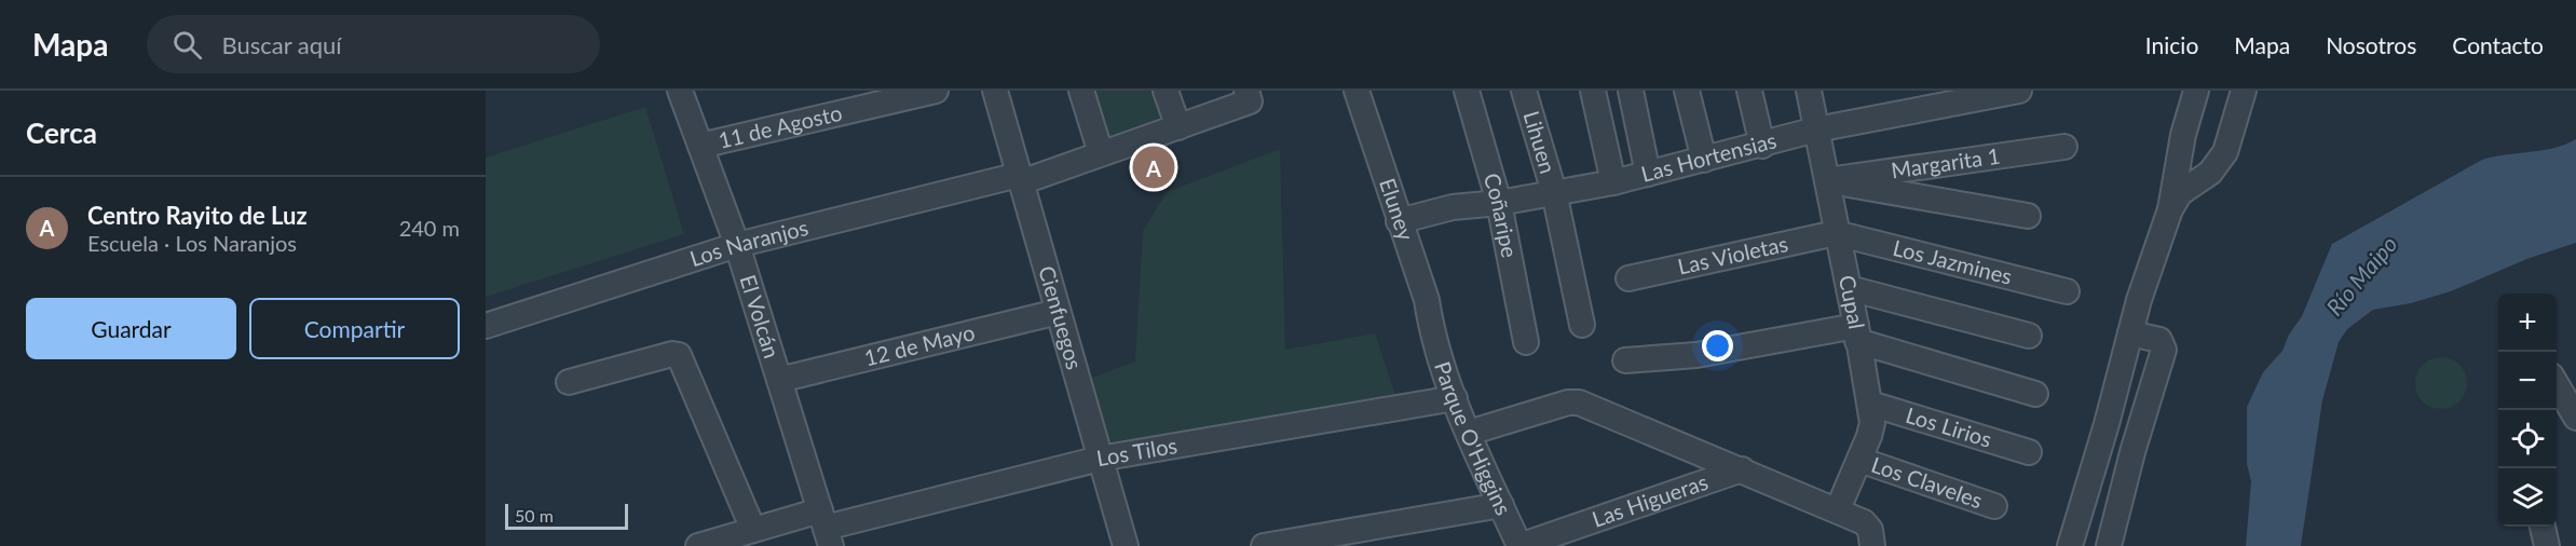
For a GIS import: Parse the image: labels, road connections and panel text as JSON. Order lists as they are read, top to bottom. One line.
{"streets":{"street":["11 de Agosto","Lihuen","Las Hortensias","Margarita 1","Eluney","Coñaripe","Los Naranjos","Las Violetas","Los Jazmines","Cupal","El Volcán","Cienfuegos","12 de Mayo","Los Lirios","Parque O'Higgins","Los Tilos","Los Claveles","Las Higueras"]},"crossings":[["11 de Agosto","El Volcán"],["Lihuen","Las Hortensias"],["Las Hortensias","Eluney"],["Las Hortensias","Coñaripe"],["Las Hortensias","Cupal"],["Margarita 1","Cupal"],["Eluney","Parque O'Higgins"],["Los Naranjos","El Volcán"],["Los Naranjos","Cienfuegos"],["Las Violetas","Los Jazmines"],["Las Violetas","Cupal"],["Los Jazmines","Cupal"],["Cupal","Los Lirios"],["Cupal","Los Claveles"],["El Volcán","12 de Mayo"],["El Volcán","Los Tilos"],["Cienfuegos","12 de Mayo"],["Cienfuegos","Los Tilos"],["Parque O'Higgins","Los Tilos"],["Parque O'Higgins","Las Higueras"]],"water":["Río Maipo"],"scale_bar":"50 m","page":{"header":"Mapa","search":"Buscar aquí","nav":["Inicio","Mapa","Nosotros","Contacto"],"heading":"Cerca","pins":"A","list":[{"mark":"A","name":"Centro Rayito de Luz","note":"Escuela · Los Naranjos","value":"240 m"}],"buttons":["Guardar","Compartir"],"map_buttons":["+","−"],"scale":"50 m"}}
